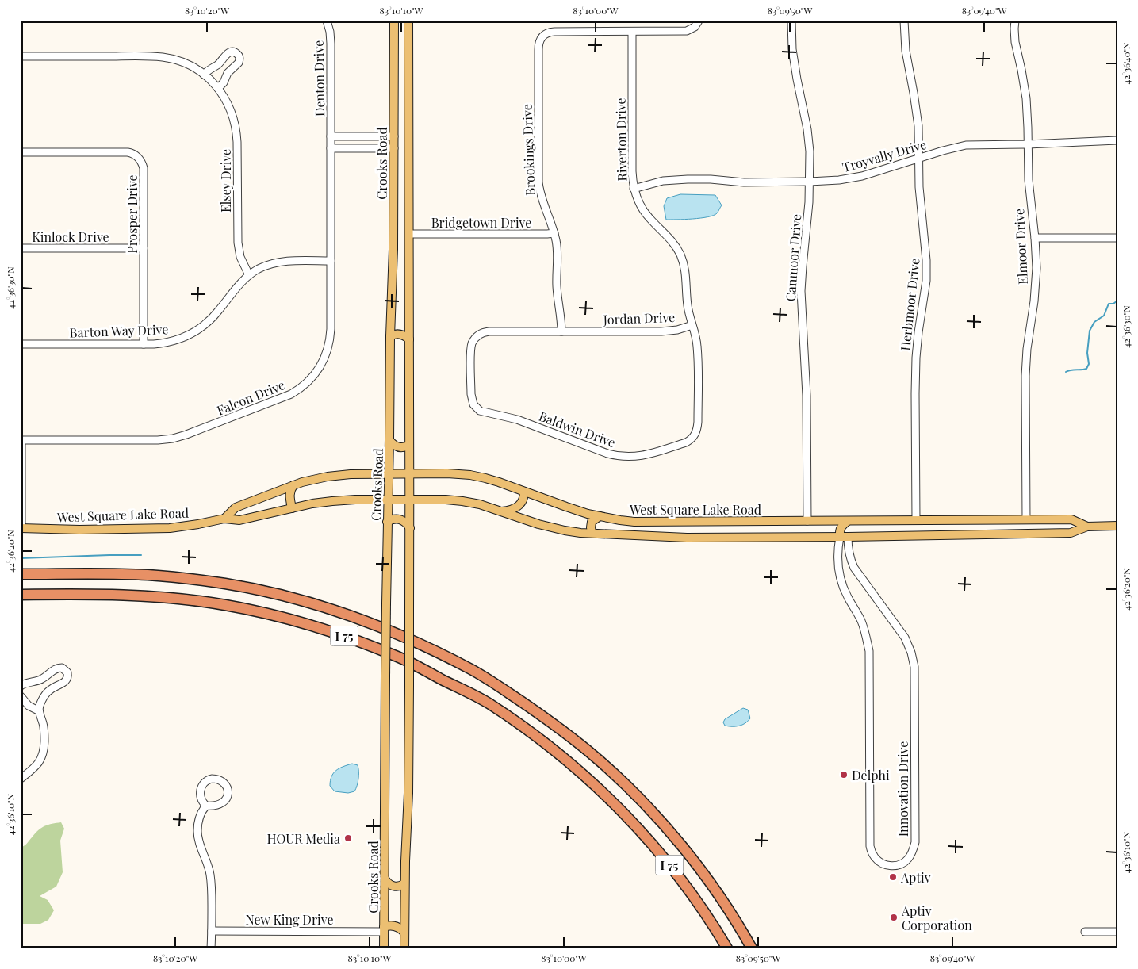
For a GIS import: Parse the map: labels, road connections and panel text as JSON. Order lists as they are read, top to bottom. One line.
{"streets":{"highway":["I 75"],"main road":["Crooks Road","West Square Lake Road"],"street":["Denton Drive","Riverton Drive","Brookings Drive","Troyvally Drive","Elsey Drive","Prosper Drive","Bridgetown Drive","Kinlock Drive","Elmoor Drive","Canmoor Drive","Herbmoor Drive","Jordan Drive","Barton Way Drive","Falcon Drive","Baldwin Drive","Innovation Drive","New King Drive"]},"crossings":[["Denton Drive","Falcon Drive"],["Riverton Drive","Brookings Drive"],["Riverton Drive","Troyvally Drive"],["Riverton Drive","Jordan Drive"],["Brookings Drive","Bridgetown Drive"],["Brookings Drive","Jordan Drive"],["Troyvally Drive","Elmoor Drive"],["Troyvally Drive","Canmoor Drive"],["Troyvally Drive","Herbmoor Drive"],["Crooks Road","Bridgetown Drive"],["Crooks Road","West Square Lake Road"],["Crooks Road","New King Drive"],["Elsey Drive","Barton Way Drive"],["Prosper Drive","Kinlock Drive"],["Prosper Drive","Barton Way Drive"],["Elmoor Drive","West Square Lake Road"],["Canmoor Drive","West Square Lake Road"],["Herbmoor Drive","West Square Lake Road"],["Jordan Drive","Baldwin Drive"],["Barton Way Drive","Falcon Drive"],["West Square Lake Road","Innovation Drive"]],"places":["Delphi","HOUR Media","Aptiv","Aptiv Corporation"],"coordinates":["83°10'20\"W","83°10'10\"W","83°10'00\"W","83°09'50\"W","83°09'40\"W","42°36'40\"N","42°36'30\"N","42°36'20\"N","42°36'10\"N"]}
